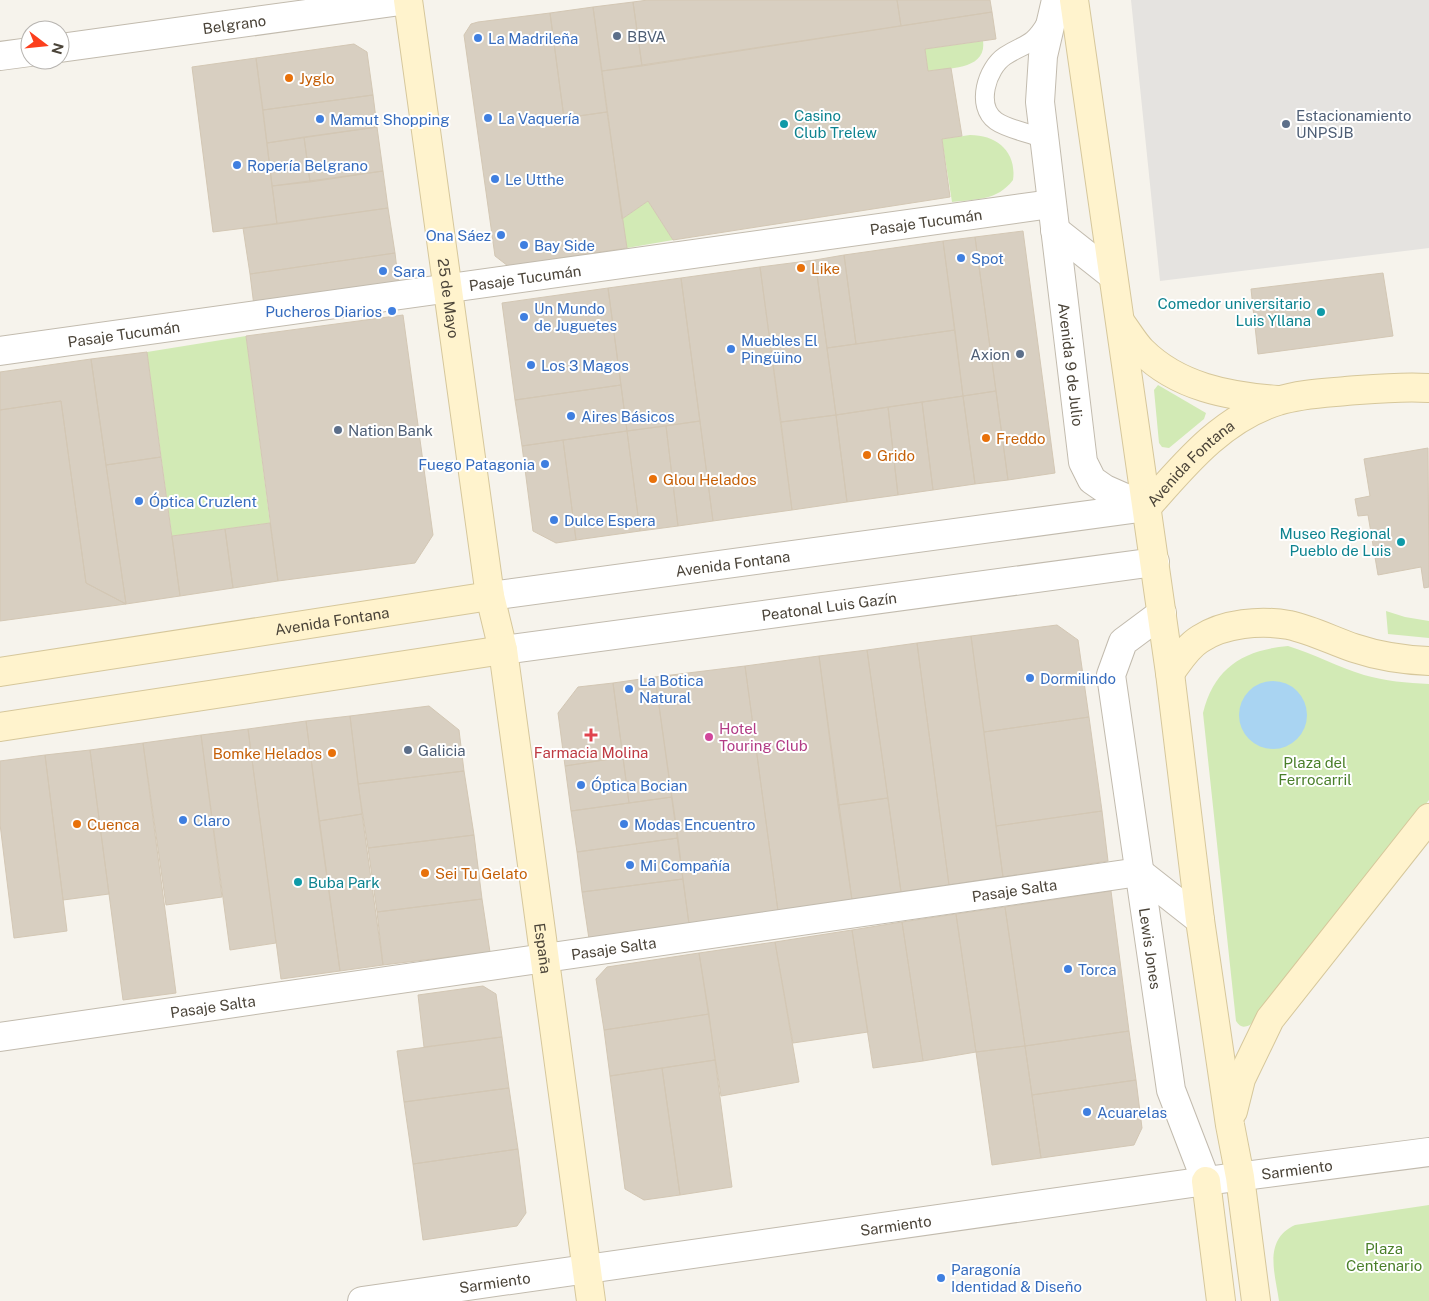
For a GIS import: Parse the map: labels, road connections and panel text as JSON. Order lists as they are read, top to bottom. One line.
{"streets":{"street":["Belgrano","Pasaje Tucumán","25 de Mayo","Avenida 9 de Julio","Avenida Fontana","Peatonal Luis Gazín","Pasaje Salta","España","Lewis Jones","Sarmiento"]},"crossings":[["Belgrano","25 de Mayo"],["Pasaje Tucumán","25 de Mayo"],["Pasaje Tucumán","Avenida 9 de Julio"],["25 de Mayo","Avenida Fontana"],["25 de Mayo","España"],["Avenida 9 de Julio","Avenida Fontana"],["Avenida Fontana","España"],["Peatonal Luis Gazín","España"],["Pasaje Salta","España"],["Pasaje Salta","Lewis Jones"],["España","Sarmiento"],["Lewis Jones","Sarmiento"]],"parks":["Plaza del Ferrocarril","Plaza Centenario"],"places":{"other":["BBVA","La Madrileña","Jyglo","La Vaquería","Mamut Shopping","Casino Club Trelew","Estacionamiento UNPSJB","Ropería Belgrano","Le Utthe","Ona Sáez","Bay Side","Spot","Like","Sara","Pucheros Diarios","Comedor universitario Luis Yllana","Un Mundo de Juguetes","Muebles El Pingüino","Axion","Los 3 Magos","Aires Básicos","Nation Bank","Freddo","Grido","Fuego Patagonia","Glou Helados","Óptica Cruzlent","Dulce Espera","Museo Regional Pueblo de Luis","Dormilindo","La Botica Natural","Hotel Touring Club","Galicia","Bomke Helados","Óptica Bocian","Claro","Cuenca","Modas Encuentro","Mi Compañía","Sei Tu Gelato","Buba Park","Torca","Acuarelas","Paragonía Identidad & Diseño"],"health":["Farmacia Molina"]},"north":"right"}
